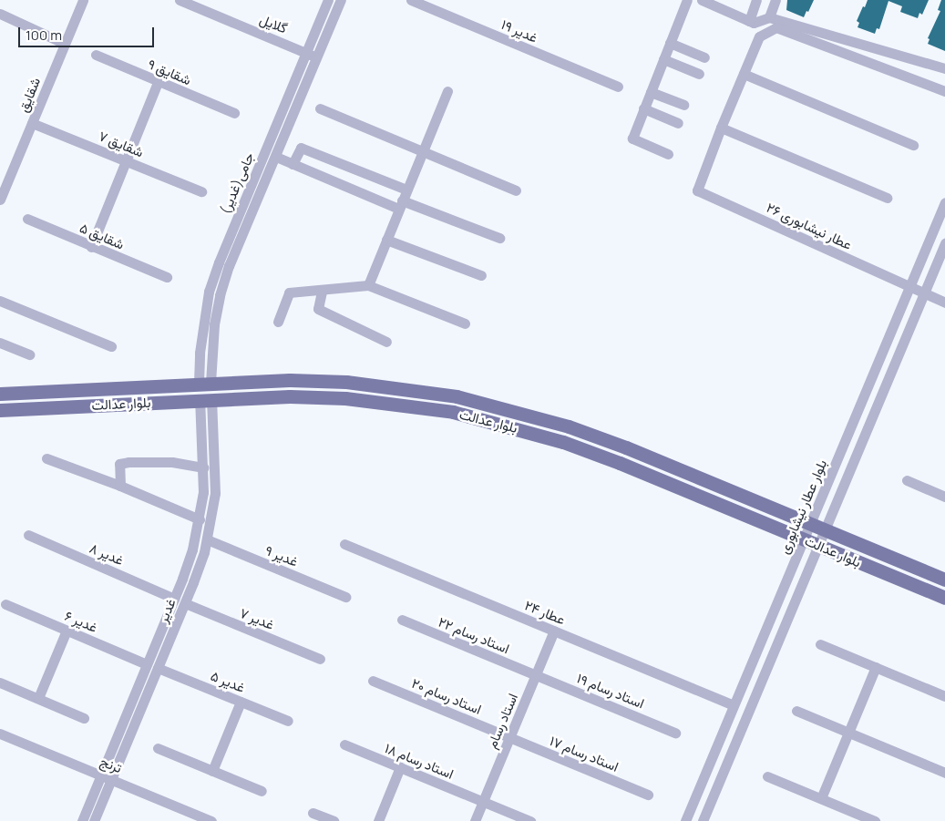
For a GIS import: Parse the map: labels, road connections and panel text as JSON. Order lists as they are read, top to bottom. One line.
{"streets":{"main road":["بلوار عدالت"],"street":["گلایل","غدیر ۱۹","شقایق ۹","شقایق","شقایق ۷","جامی(غدیر)","عطار نیشابوری ۲۶","شقایق ۵","بلوار عطار نیشابوری","غدیر ۸","غدیر ۹","غدیر","عطار ۲۴","غدیر ۷","غدیر ۶","استاد رسام ۲۲","غدیر ۵","استاد رسام ۱۹","استاد رسام ۲۰","استاد رسام","استاد رسام ۱۷","استاد رسام ۱۸","ترنج"]},"crossings":[["گلایل","جامی(غدیر)"],["شقایق","شقایق ۷"],["جامی(غدیر)","بلوار عدالت"],["عطار نیشابوری ۲۶","بلوار عطار نیشابوری"],["بلوار عدالت","بلوار عطار نیشابوری"],["بلوار عدالت","غدیر"],["بلوار عطار نیشابوری","عطار ۲۴"],["غدیر ۸","غدیر"],["غدیر ۹","غدیر"],["غدیر","غدیر ۷"],["غدیر","غدیر ۶"],["غدیر","غدیر ۵"],["غدیر","ترنج"],["عطار ۲۴","استاد رسام"],["استاد رسام ۲۲","استاد رسام ۱۹"],["استاد رسام ۲۲","استاد رسام"],["استاد رسام ۱۹","استاد رسام"],["استاد رسام ۲۰","استاد رسام"],["استاد رسام ۲۰","استاد رسام ۱۷"],["استاد رسام","استاد رسام ۱۷"],["استاد رسام","استاد رسام ۱۸"]],"scale_bar":"100 m"}
